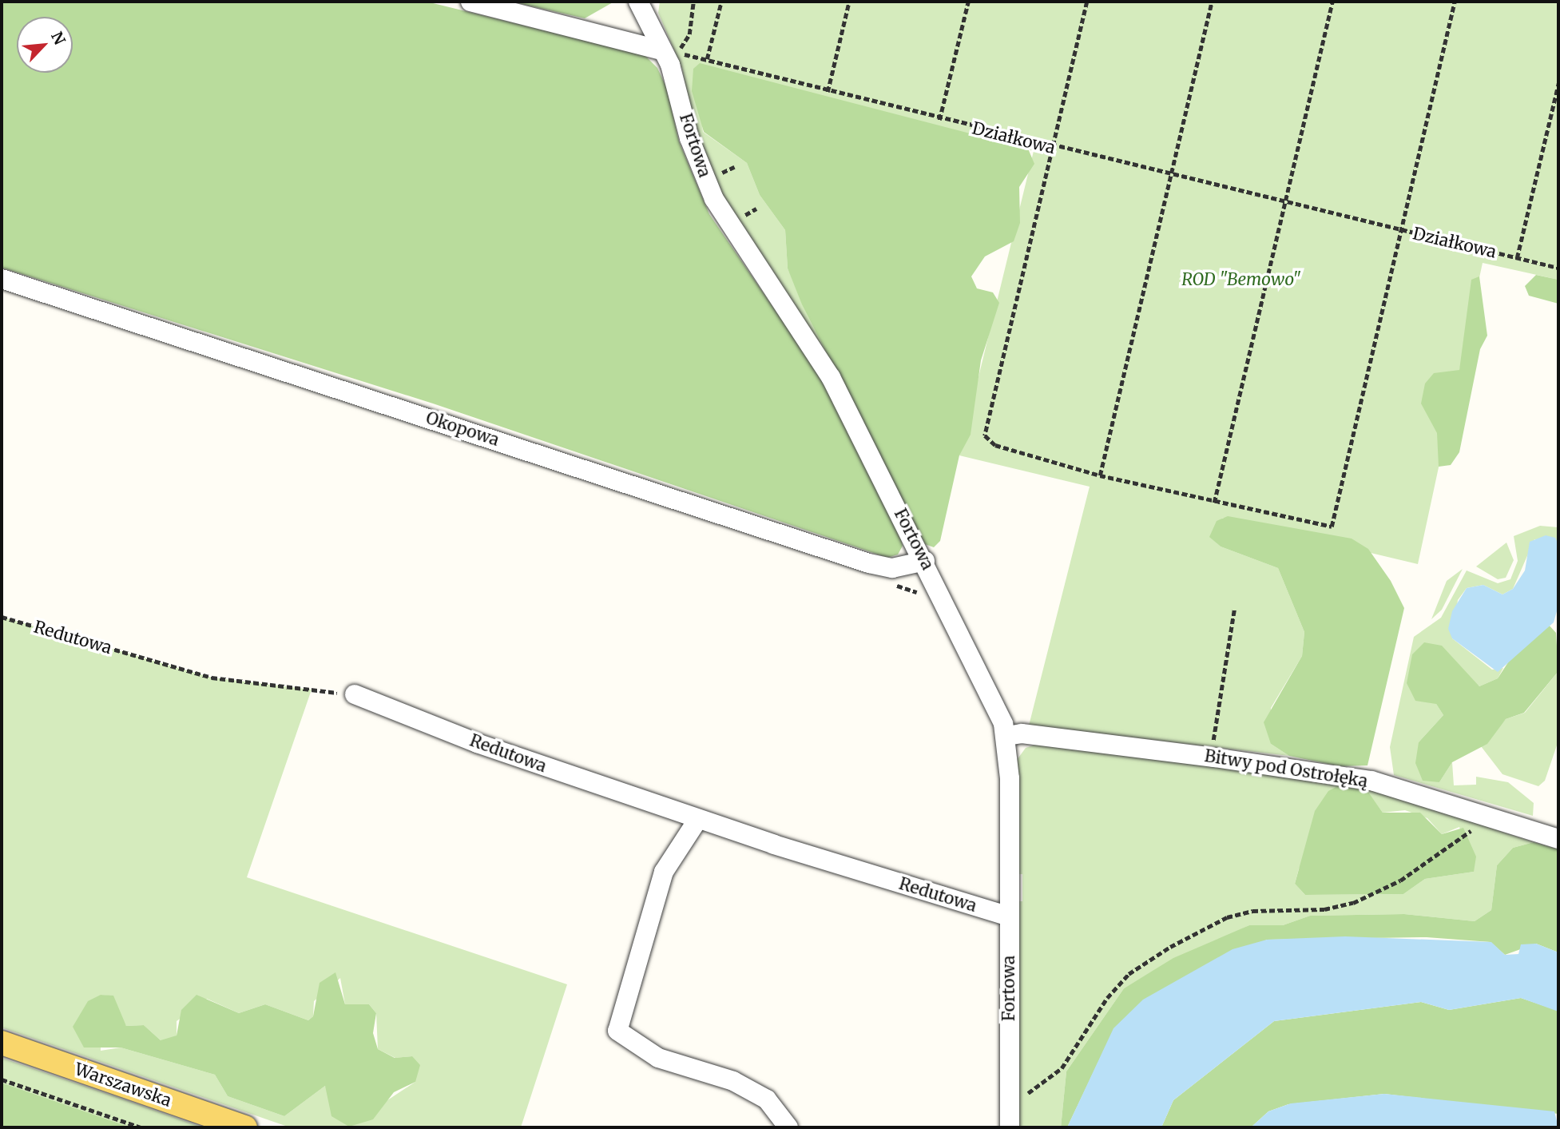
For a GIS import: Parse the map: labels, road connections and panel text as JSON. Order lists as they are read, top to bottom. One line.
{"streets":{"main road":["Warszawska"],"street":["Fortowa","Okopowa","Redutowa","Bitwy pod Ostrołęką"],"path":["Działkowa"]},"crossings":[["Działkowa","Fortowa"],["Fortowa","Okopowa"],["Fortowa","Redutowa"],["Fortowa","Bitwy pod Ostrołęką"]],"parks":["ROD \"Bemowo\""],"north":"top right"}
